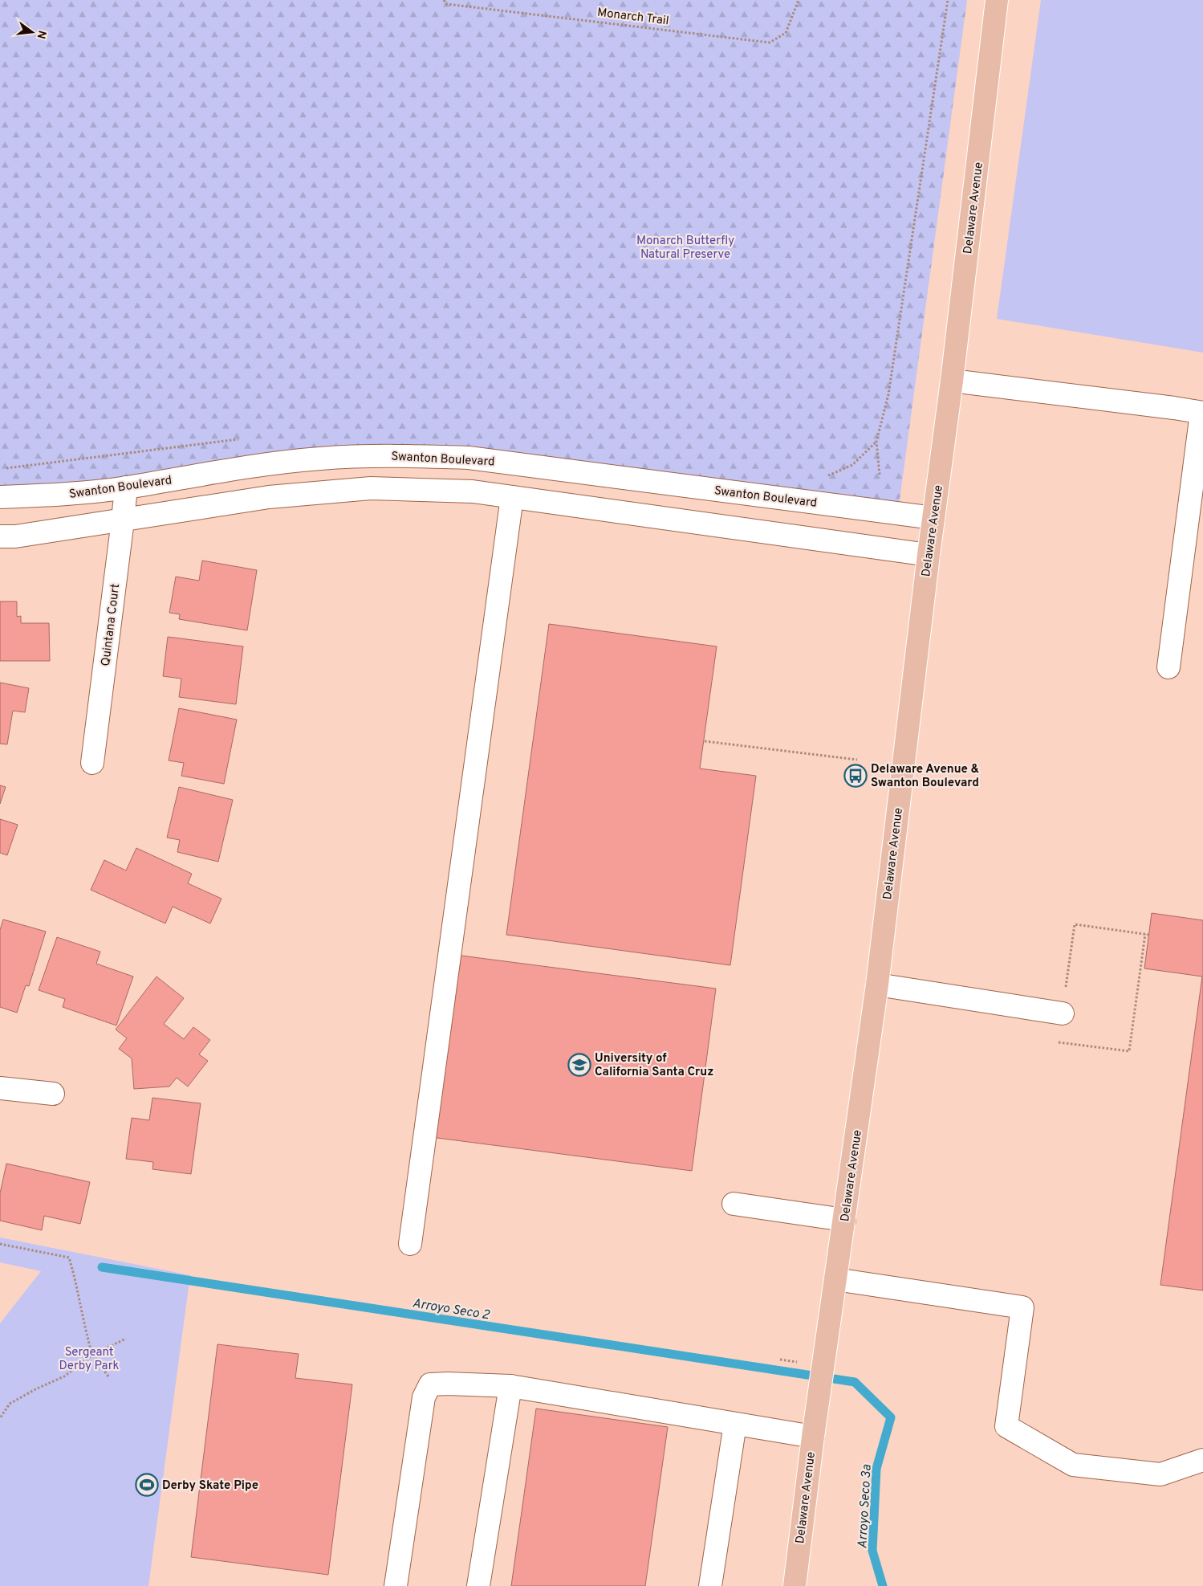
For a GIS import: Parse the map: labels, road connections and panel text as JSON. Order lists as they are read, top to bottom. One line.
{"streets":{"main road":["Delaware Avenue"],"street":["Swanton Boulevard","Quintana Court"],"path":["Monarch Trail"]},"crossings":[["Delaware Avenue","Swanton Boulevard"],["Swanton Boulevard","Quintana Court"]],"water":["Arroyo Seco 2","Arroyo Seco 3a"],"parks":["Monarch Butterfly Natural Preserve","Sergeant Derby Park"],"places":{"bus stop":["Delaware Avenue & Swanton Boulevard"],"school or university":["University of California Santa Cruz"],"sports":["Derby Skate Pipe"]},"north":"right"}
